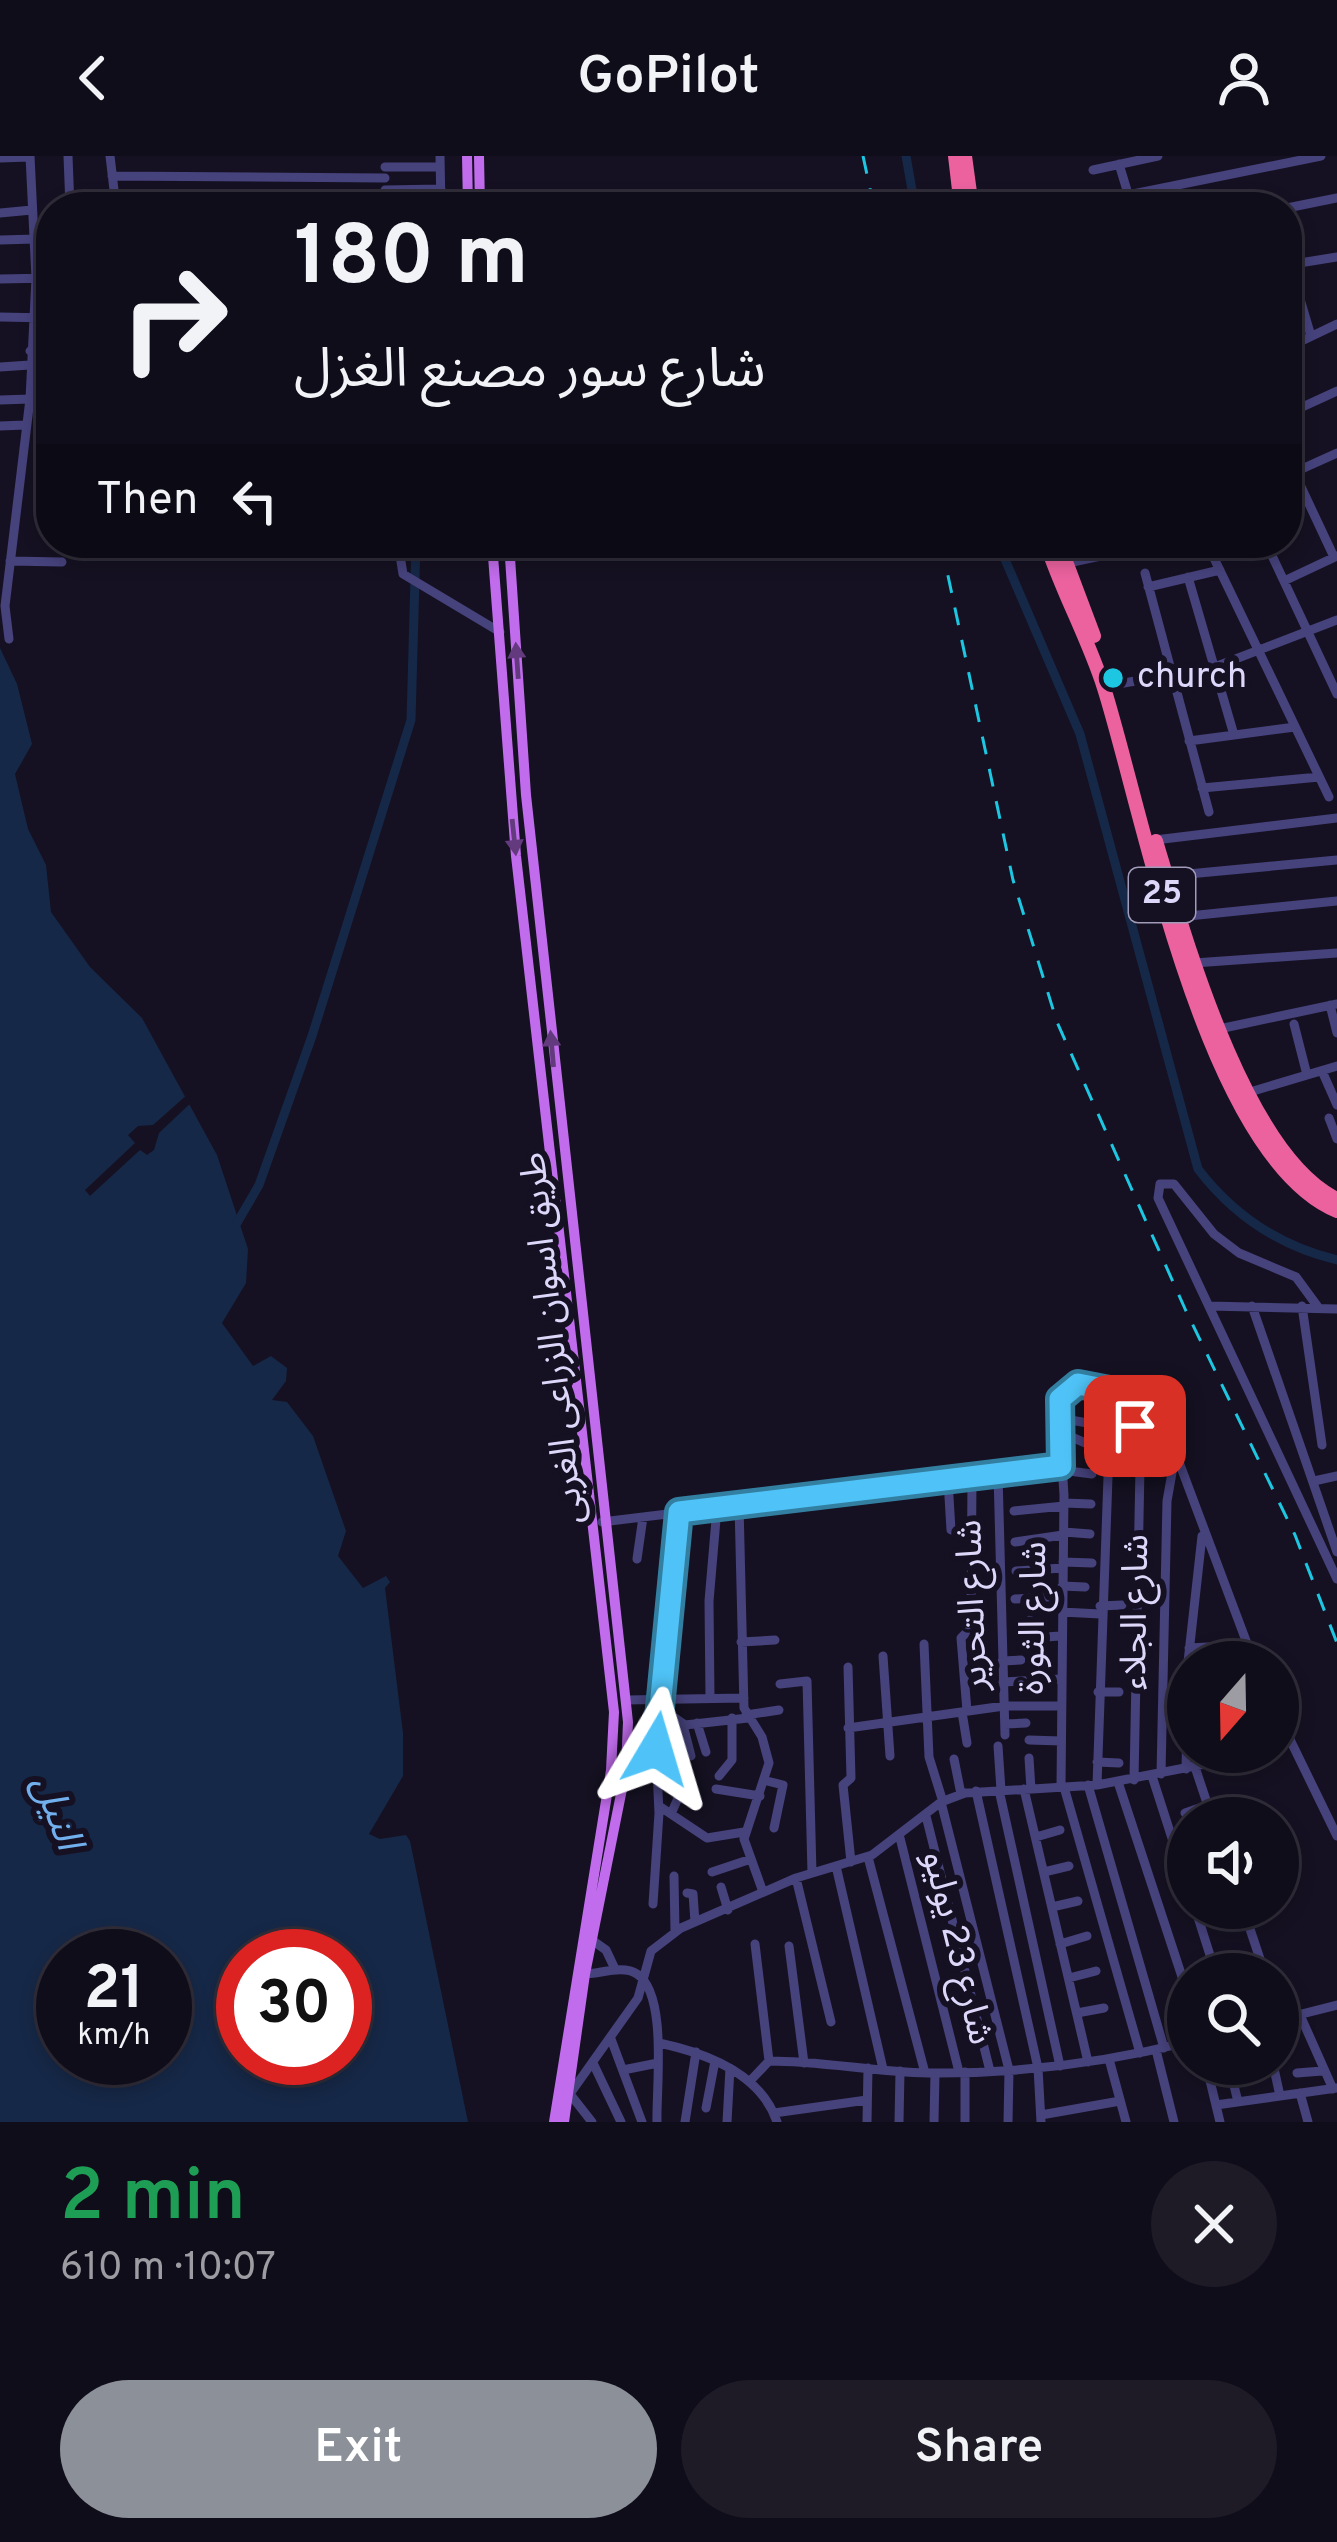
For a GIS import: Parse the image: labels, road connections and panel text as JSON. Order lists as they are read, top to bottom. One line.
{"streets":{"highway":["25"],"main road":["طريق اسوان الزراعى الغربى"],"street":["شارع التحرير","شارع الجلاء","شارع الثورة","شارع 23 يوليو"]},"water":["النيل"],"places":["church"],"north":"bottom","page":{"header":"GoPilot","turn":["180 m","شارع سور مصنع الغزل"],"then":"Then","speed":"21 km/h","limit":"30","heading":["2 min","610 m · 10:07"],"buttons":["Exit","Share"]}}
